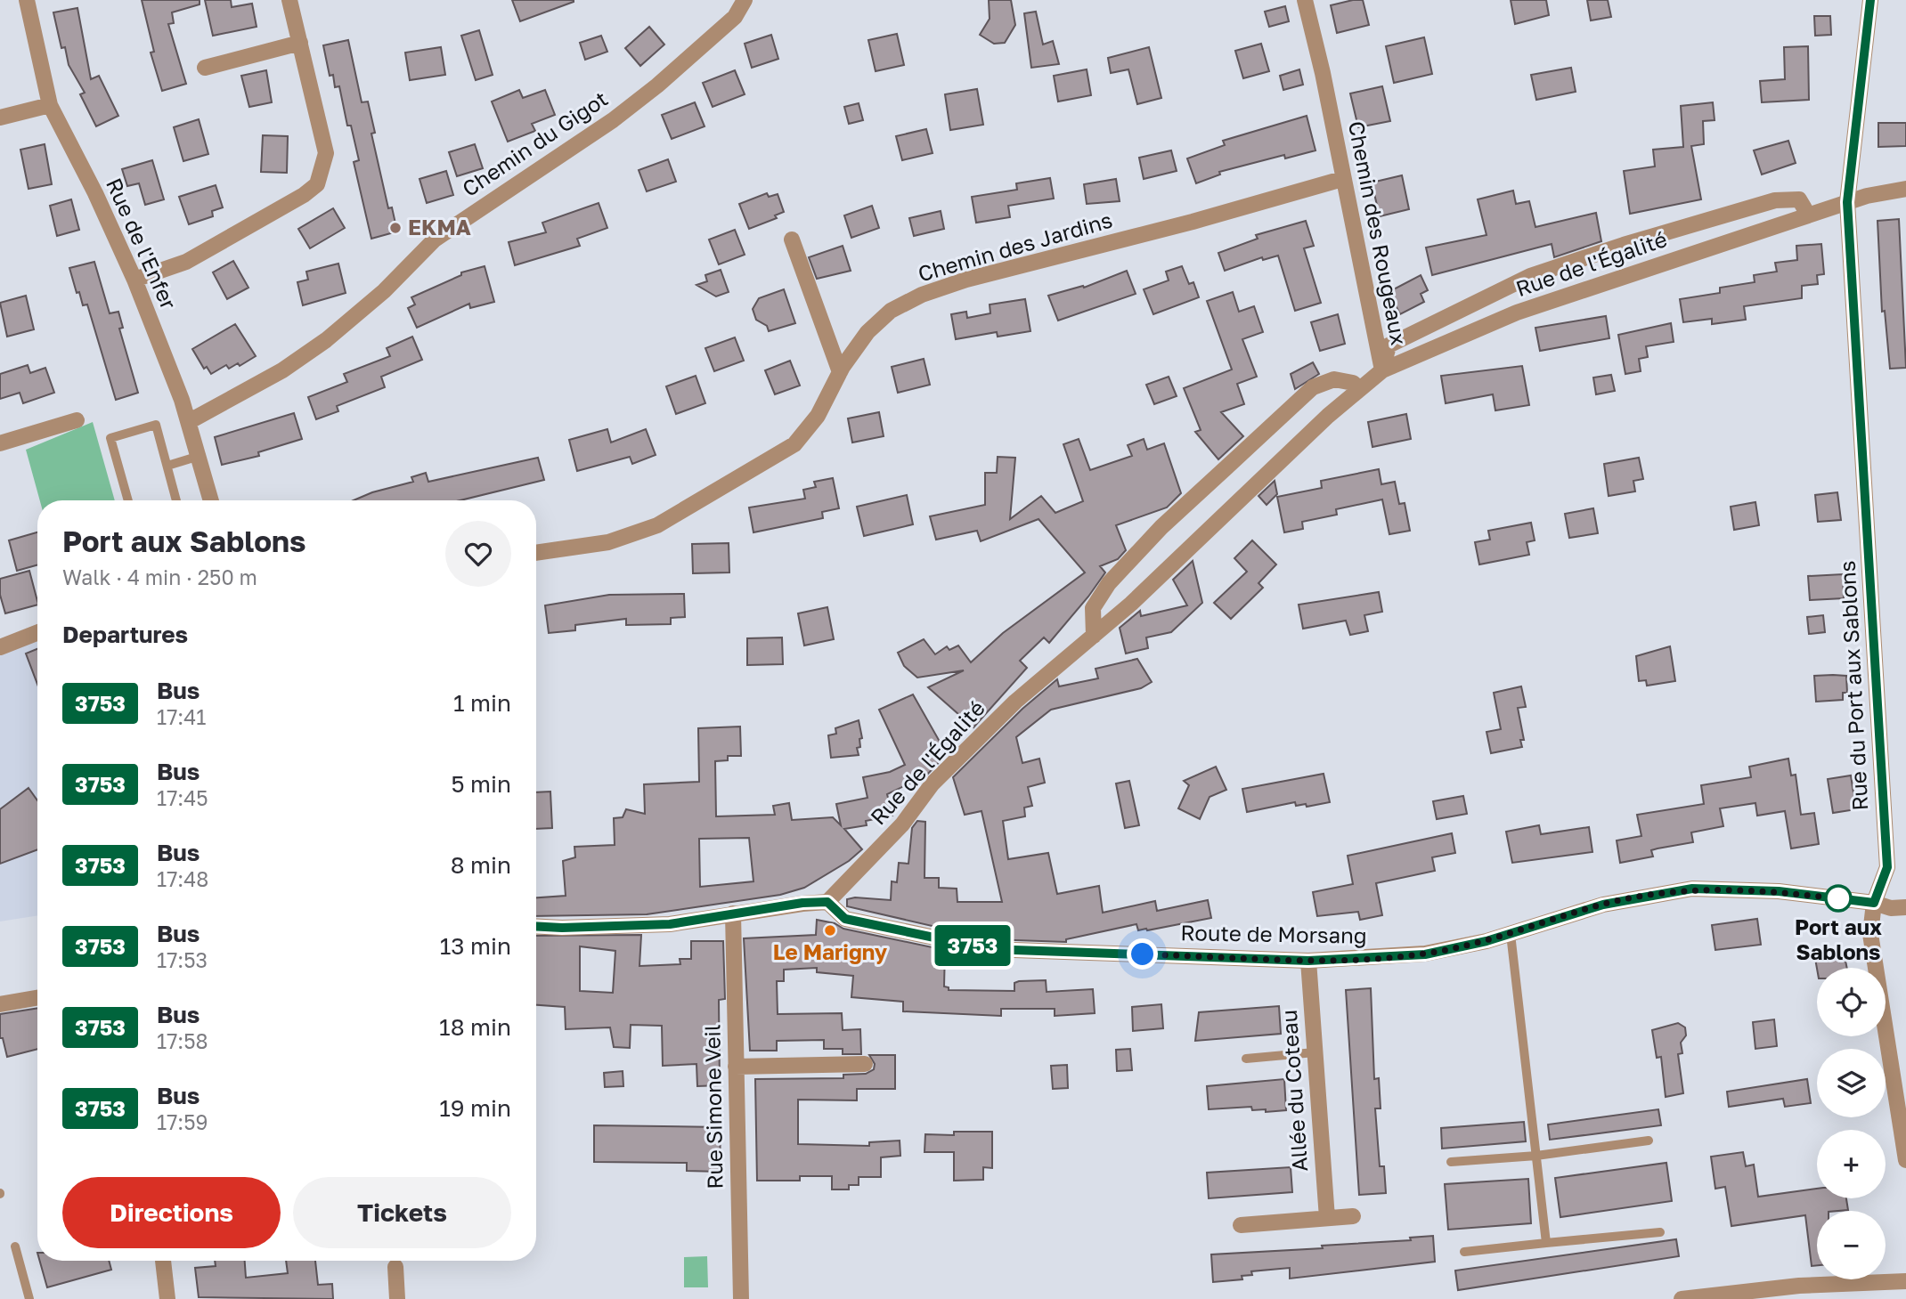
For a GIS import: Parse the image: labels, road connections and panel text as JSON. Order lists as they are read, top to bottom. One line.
{"streets":{"street":["Chemin du Gigot","Chemin des Rougeaux","Rue de l'Enfer","Chemin des Jardins","Rue de l'Égalité","Rue du Port aux Sablons","Route de Morsang","Allée du Coteau","Rue Simone Veil"]},"crossings":[["Chemin du Gigot","Rue de l'Enfer"],["Chemin des Rougeaux","Chemin des Jardins"],["Chemin des Rougeaux","Rue de l'Égalité"],["Rue de l'Égalité","Rue du Port aux Sablons"],["Rue de l'Égalité","Route de Morsang"],["Rue du Port aux Sablons","Route de Morsang"],["Route de Morsang","Allée du Coteau"]],"places":["EKMA","Port aux Sablons","Le Marigny"],"lines":["bus line 3753"],"page":{"on_map":"3753","heading":[["Port aux Sablons","Walk · 4 min · 250 m"],"Departures"],"list":[{"mark":"3753","name":"Bus","note":"17:41","value":"1 min"},{"mark":"3753","name":"Bus","note":"17:45","value":"5 min"},{"mark":"3753","name":"Bus","note":"17:48","value":"8 min"},{"mark":"3753","name":"Bus","note":"17:53","value":"13 min"},{"mark":"3753","name":"Bus","note":"17:58","value":"18 min"},{"mark":"3753","name":"Bus","note":"17:59","value":"19 min"}],"map_buttons":["+","−"],"buttons":["Directions","Tickets"]}}
